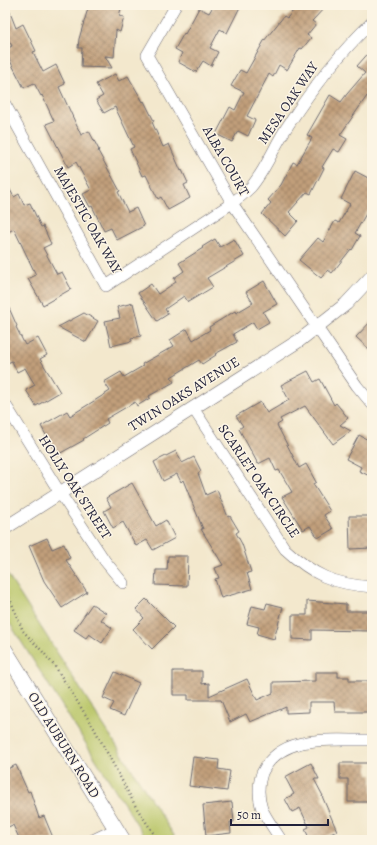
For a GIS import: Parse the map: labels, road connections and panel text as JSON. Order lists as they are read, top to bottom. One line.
{"streets":{"main road":["OLD AUBURN ROAD"],"street":["MESA OAK WAY","ALBA COURT","MAJESTIC OAK WAY","TWIN OAKS AVENUE","SCARLET OAK CIRCLE","HOLLY OAK STREET"]},"crossings":[["MESA OAK WAY","ALBA COURT"],["MESA OAK WAY","MAJESTIC OAK WAY"],["ALBA COURT","MAJESTIC OAK WAY"],["ALBA COURT","TWIN OAKS AVENUE"],["TWIN OAKS AVENUE","SCARLET OAK CIRCLE"],["TWIN OAKS AVENUE","HOLLY OAK STREET"]],"scale_bar":"50 m"}
